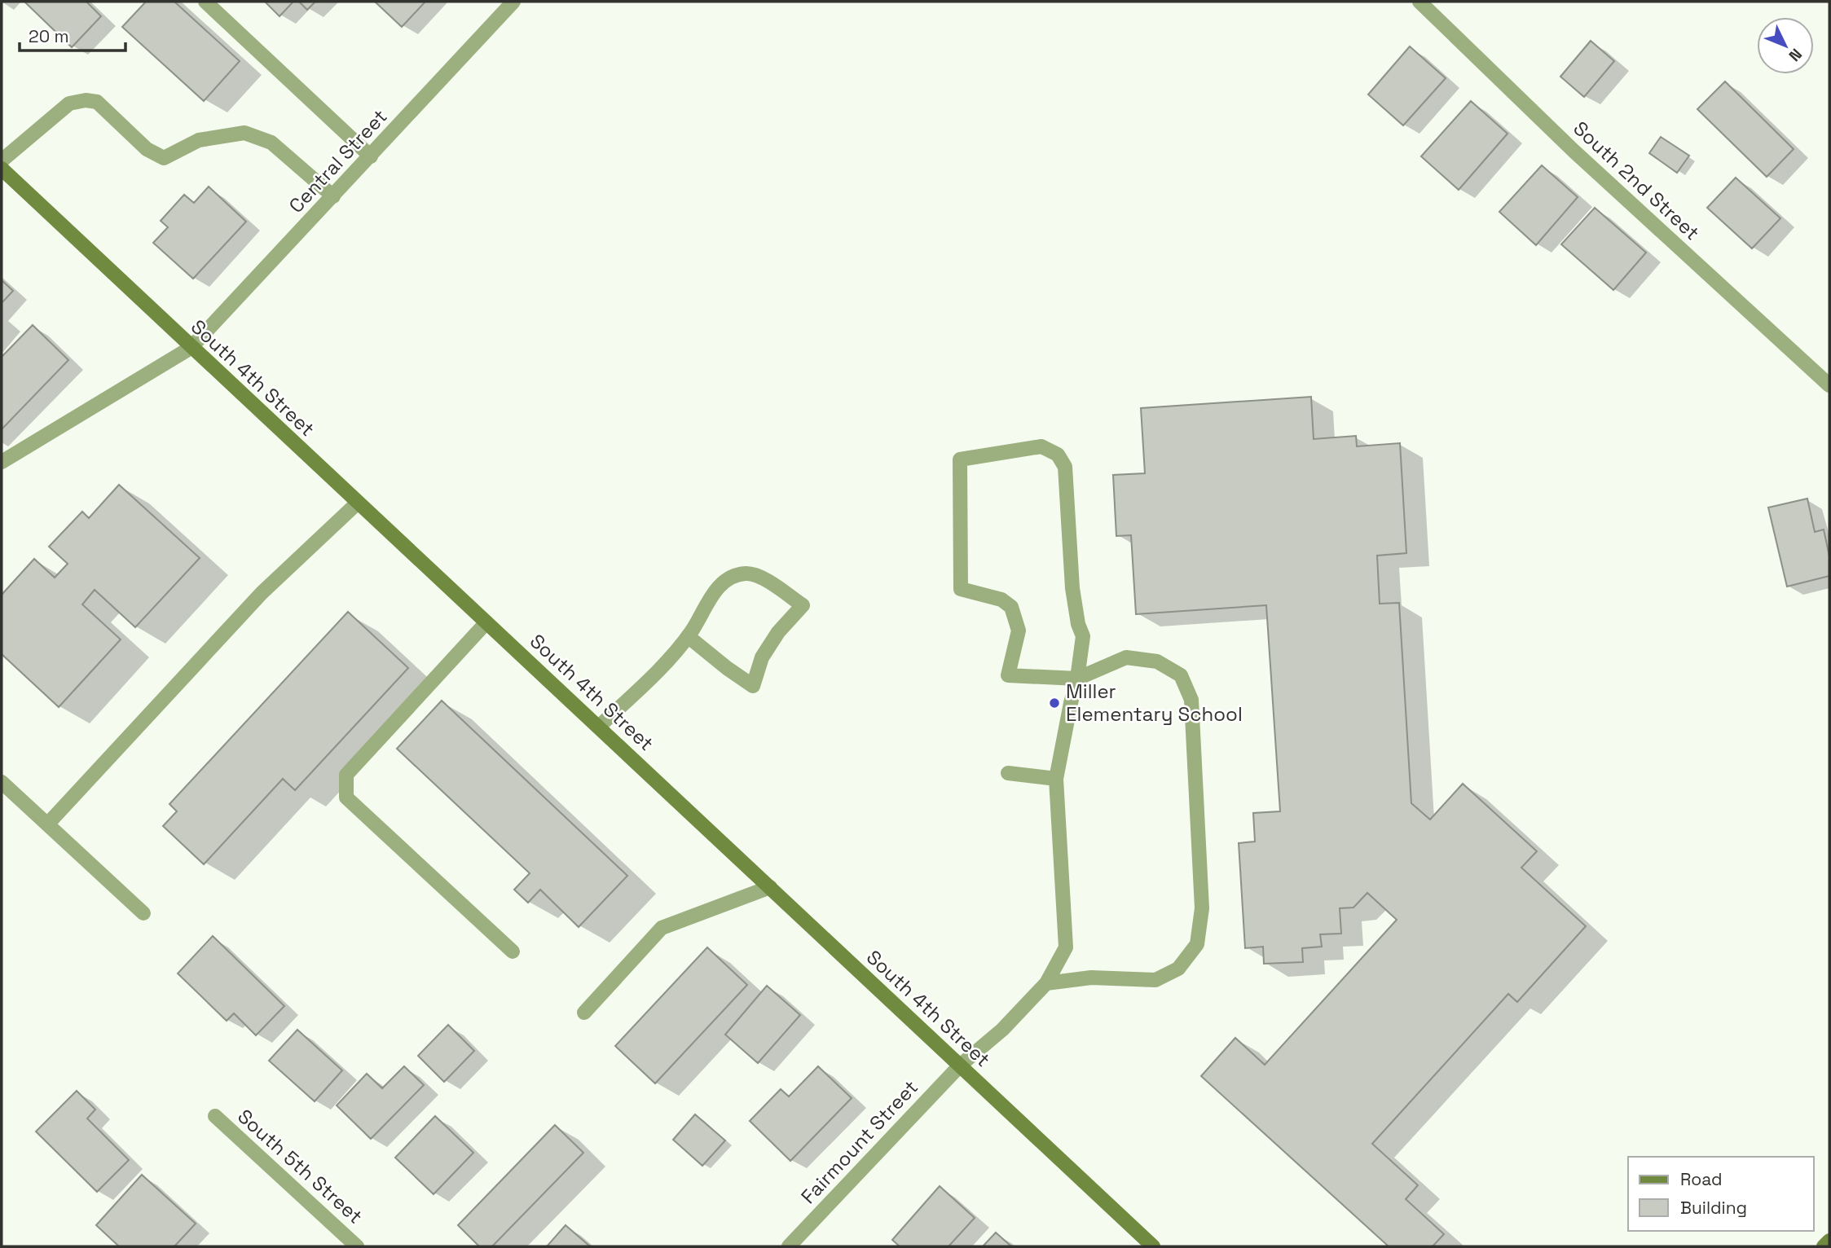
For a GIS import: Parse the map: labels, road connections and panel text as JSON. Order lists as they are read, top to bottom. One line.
{"streets":{"main road":["South 4th Street"],"street":["Central Street","South 2nd Street","Fairmount Street","South 5th Street"]},"crossings":[["Central Street","South 4th Street"],["South 4th Street","Fairmount Street"]],"places":["Miller Elementary School"],"legend":["Road","Building"],"scale_bar":"20 m","north":"bottom right"}
